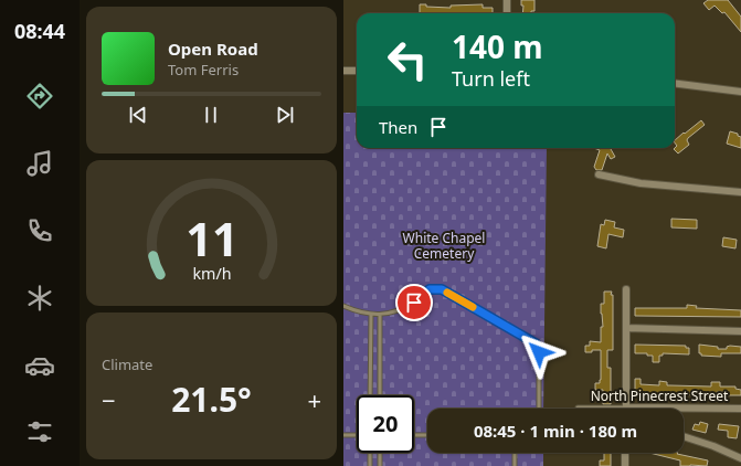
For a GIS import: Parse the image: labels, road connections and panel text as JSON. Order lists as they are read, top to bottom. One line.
{"streets":{"street":["North Pinecrest Street"]},"parks":["White Chapel Cemetery"],"page":{"tabs":"08:44","turn":["140 m","Turn left"],"song":["Open Road","Tom Ferris"],"then":"Then","tile":"Climate","heat":["−","21.5°","+"],"limit":"20","trip":"08:45 · 1 min · 180 m","gauge":["11","km/h"]}}
